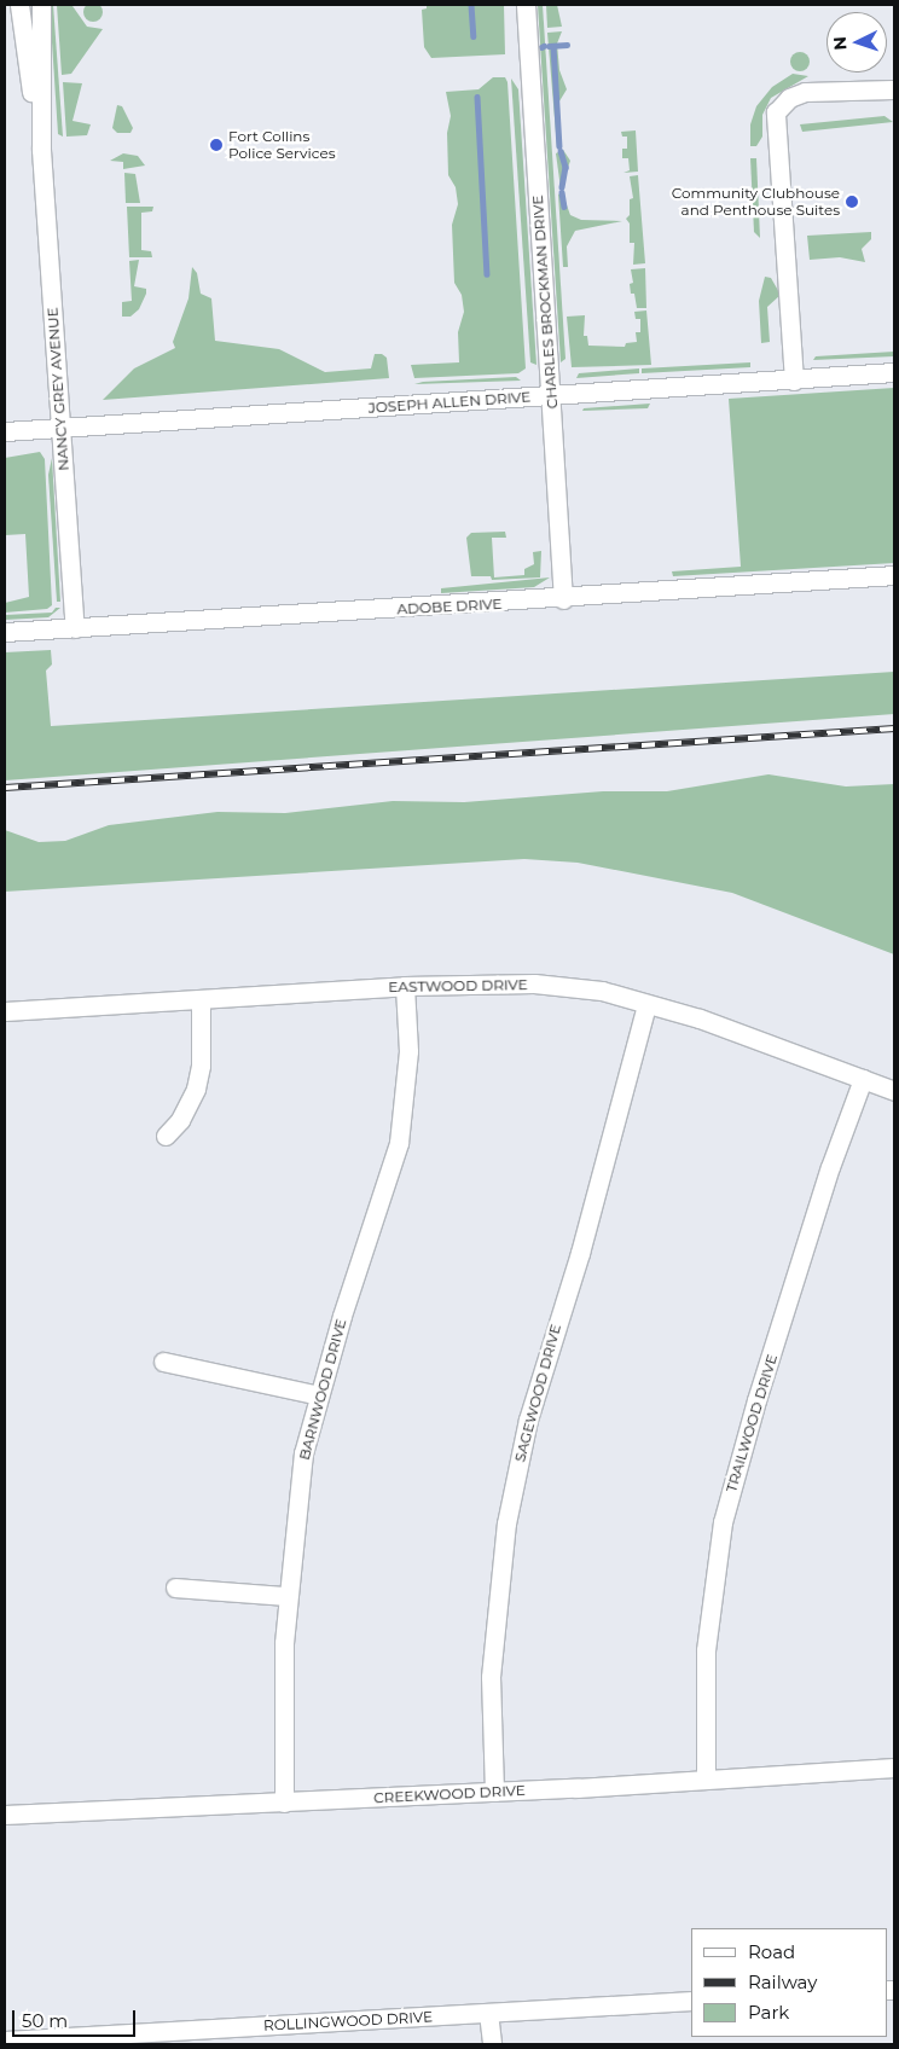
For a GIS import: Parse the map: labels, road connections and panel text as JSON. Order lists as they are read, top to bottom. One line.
{"streets":{"street":["CHARLES BROCKMAN DRIVE","NANCY GREY AVENUE","JOSEPH ALLEN DRIVE","ADOBE DRIVE","EASTWOOD DRIVE","BARNWOOD DRIVE","SAGEWOOD DRIVE","TRAILWOOD DRIVE","CREEKWOOD DRIVE","ROLLINGWOOD DRIVE"]},"crossings":[["CHARLES BROCKMAN DRIVE","JOSEPH ALLEN DRIVE"],["CHARLES BROCKMAN DRIVE","ADOBE DRIVE"],["NANCY GREY AVENUE","JOSEPH ALLEN DRIVE"],["NANCY GREY AVENUE","ADOBE DRIVE"],["EASTWOOD DRIVE","BARNWOOD DRIVE"],["EASTWOOD DRIVE","SAGEWOOD DRIVE"],["EASTWOOD DRIVE","TRAILWOOD DRIVE"],["BARNWOOD DRIVE","CREEKWOOD DRIVE"],["SAGEWOOD DRIVE","CREEKWOOD DRIVE"],["TRAILWOOD DRIVE","CREEKWOOD DRIVE"]],"places":["Fort Collins Police Services","Community Clubhouse and Penthouse Suites"],"legend":["Road","Railway","Park"],"scale_bar":"50 m","north":"left"}
